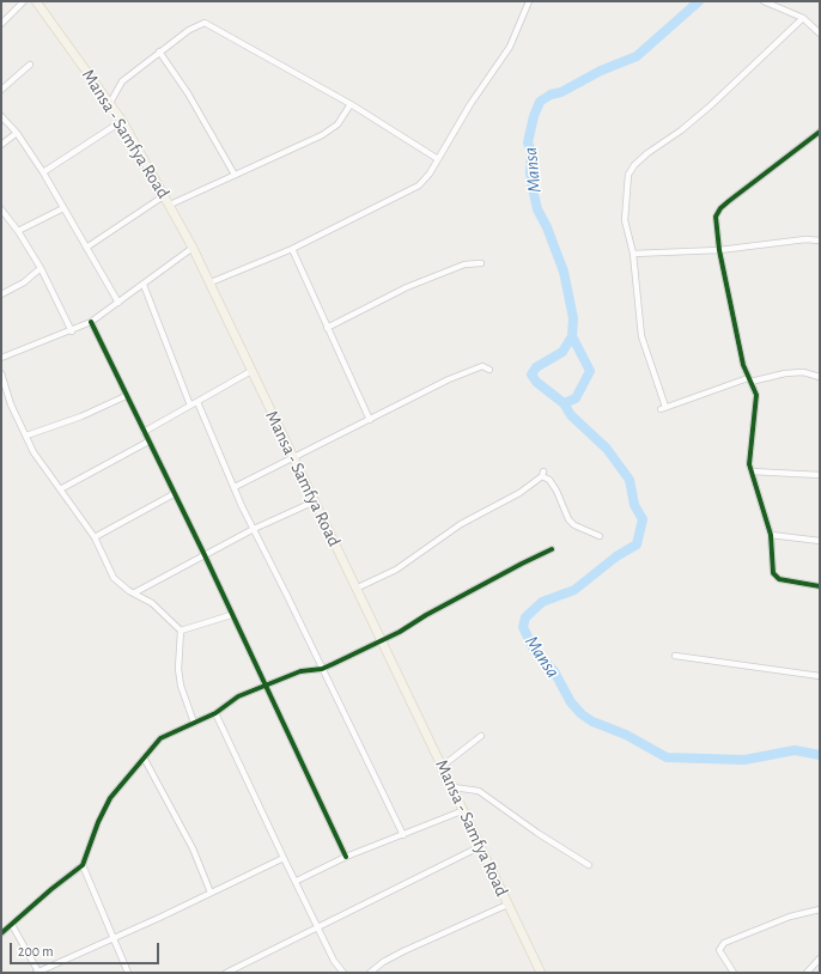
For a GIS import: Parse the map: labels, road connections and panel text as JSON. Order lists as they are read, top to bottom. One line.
{"streets":{"main road":["Mansa - Samfya Road"]},"water":["Mansa"],"scale_bar":"200 m"}
